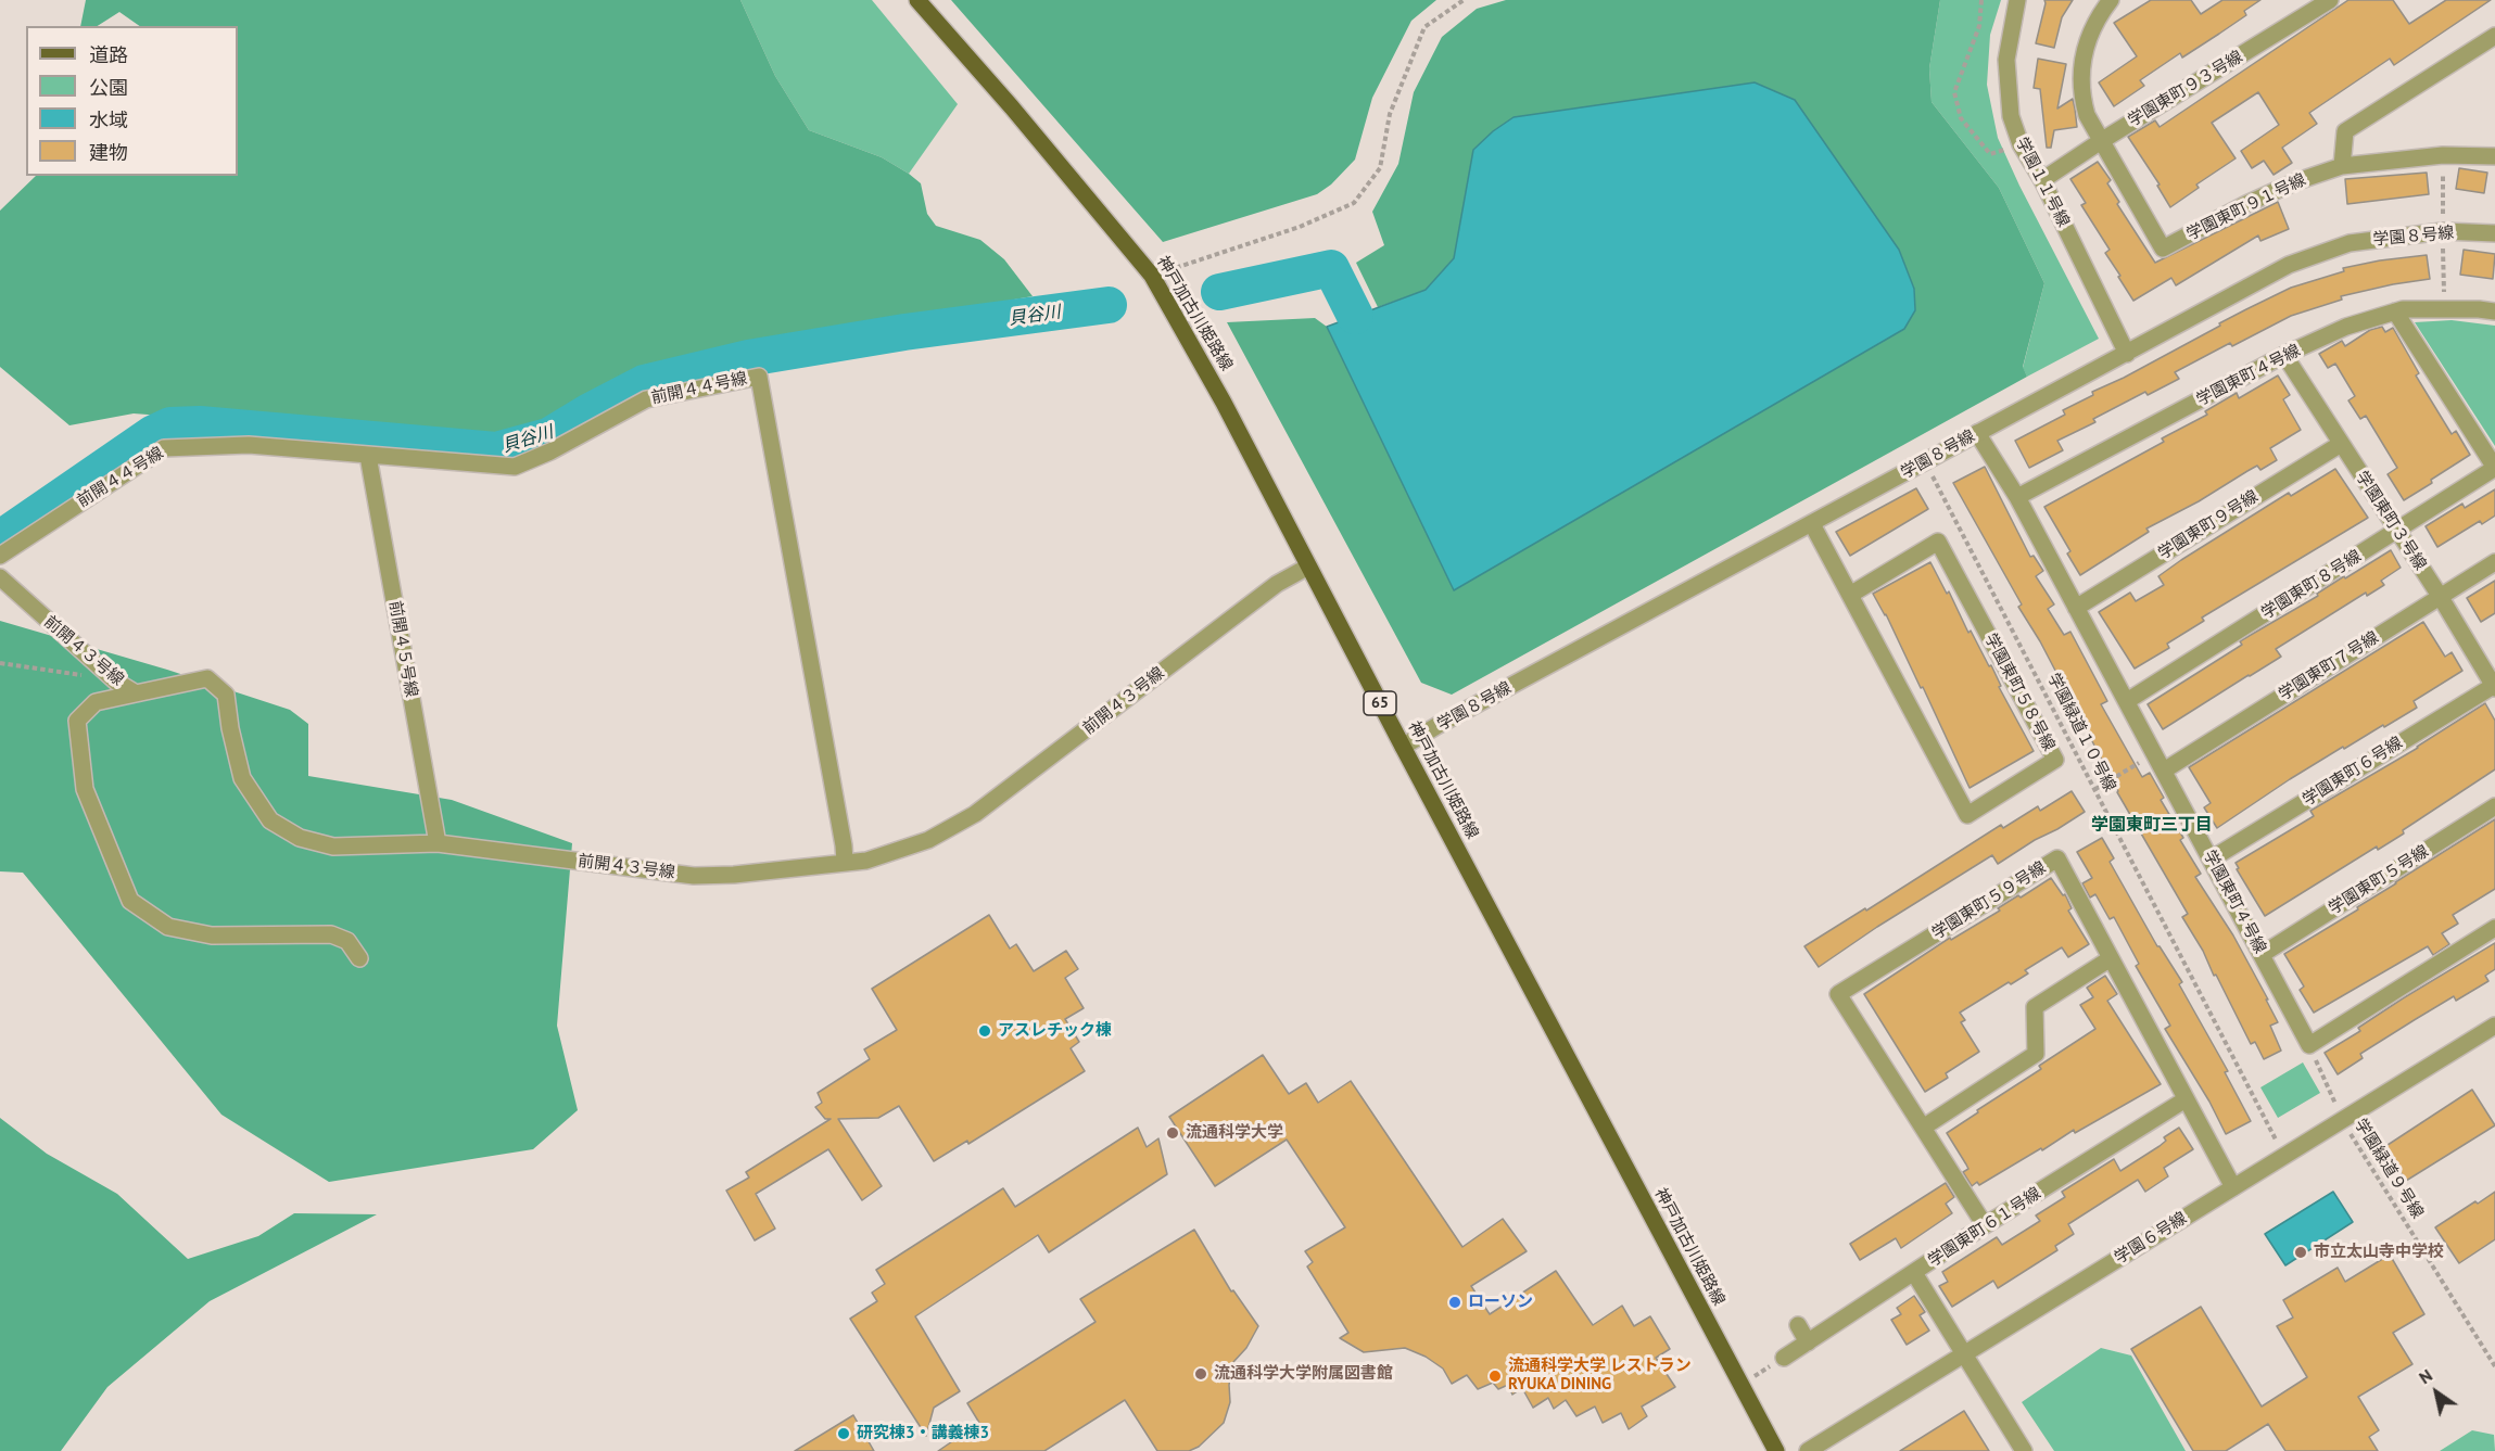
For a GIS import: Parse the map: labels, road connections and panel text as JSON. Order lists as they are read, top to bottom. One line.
{"streets":{"main road":["神戸加古川姫路線","65"],"street":["学園東町９３号線","学園１１号線","学園東町９１号線","学園８号線","学園東町４号線","前開４４号線","学園東町３号線","学園東町９号線","学園東町８号線","前開４５号線","前開４３号線","学園東町７号線","学園東町５８号線","学園東町６号線","学園東町５号線","学園東町５９号線","学園東町６１号線","学園６号線"],"path":["学園緑道１０号線","学園緑道９号線"]},"crossings":[["学園東町９３号線","学園１１号線"],["学園東町９３号線","学園東町９１号線"],["学園１１号線","学園８号線"],["学園８号線","神戸加古川姫路線"],["学園８号線","学園東町４号線"],["学園８号線","学園東町５８号線"],["学園８号線","学園緑道１０号線"],["神戸加古川姫路線","前開４３号線"],["学園東町４号線","学園東町３号線"],["学園東町４号線","学園東町９号線"],["学園東町４号線","学園東町８号線"],["学園東町４号線","学園東町７号線"],["学園東町４号線","学園東町６号線"],["学園東町４号線","学園東町５号線"],["学園東町４号線","学園緑道９号線"],["前開４４号線","前開４５号線"],["前開４４号線","前開４３号線"],["学園東町３号線","学園東町９号線"],["学園東町３号線","学園東町８号線"],["学園東町３号線","学園東町７号線"],["学園東町３号線","学園東町６号線"],["前開４５号線","前開４３号線"],["学園緑道１０号線","学園６号線"],["学園東町５９号線","学園東町６１号線"],["学園東町５９号線","学園６号線"],["学園緑道９号線","学園６号線"]],"districts":["学園東町三丁目"],"water":["貝谷川"],"places":["アスレチック棟","流通科学大学","市立太山寺中学校","ローソン","流通科学大学附属図書館","流通科学大学 レストラン RYUKA DINING","研究棟3・講義棟3"],"legend":["道路","公園","水域","建物"],"north":"top left"}
